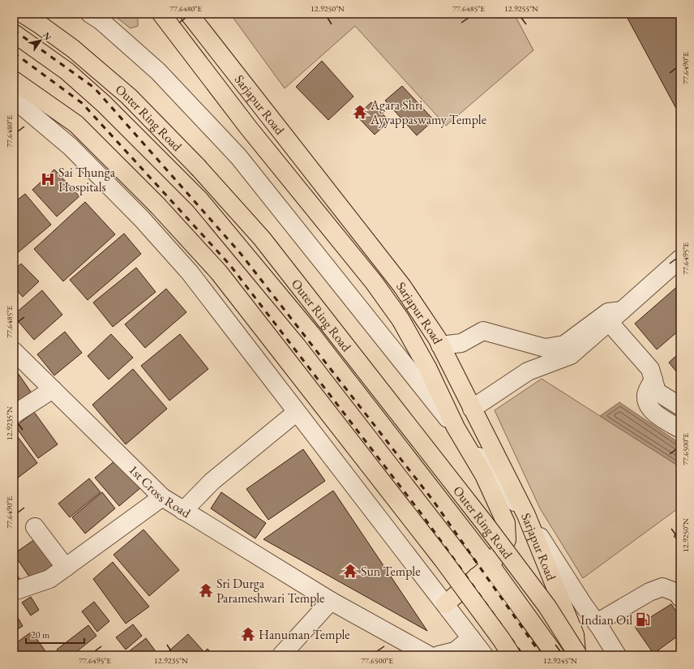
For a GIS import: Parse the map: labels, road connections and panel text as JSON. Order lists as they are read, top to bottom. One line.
{"streets":{"main road":["Sarjapur Road","Outer Ring Road"],"street":["1st Cross Road"]},"crossings":[["Sarjapur Road","Outer Ring Road"]],"places":{"temple":["Agara Shri Ayyappaswamy Temple","Sun Temple","Sri Durga Parameshwari Temple","Hanuman Temple"],"hospital":["Sai Thunga Hospitals"],"fuel station":["Indian Oil"]},"scale_bar":"20 m","north":"top right","coordinates":["77.6480°E","12.9250°N","77.6485°E","12.9255°N","77.6490°E","77.6495°E","12.9235°N","77.6500°E","12.9245°N"]}
